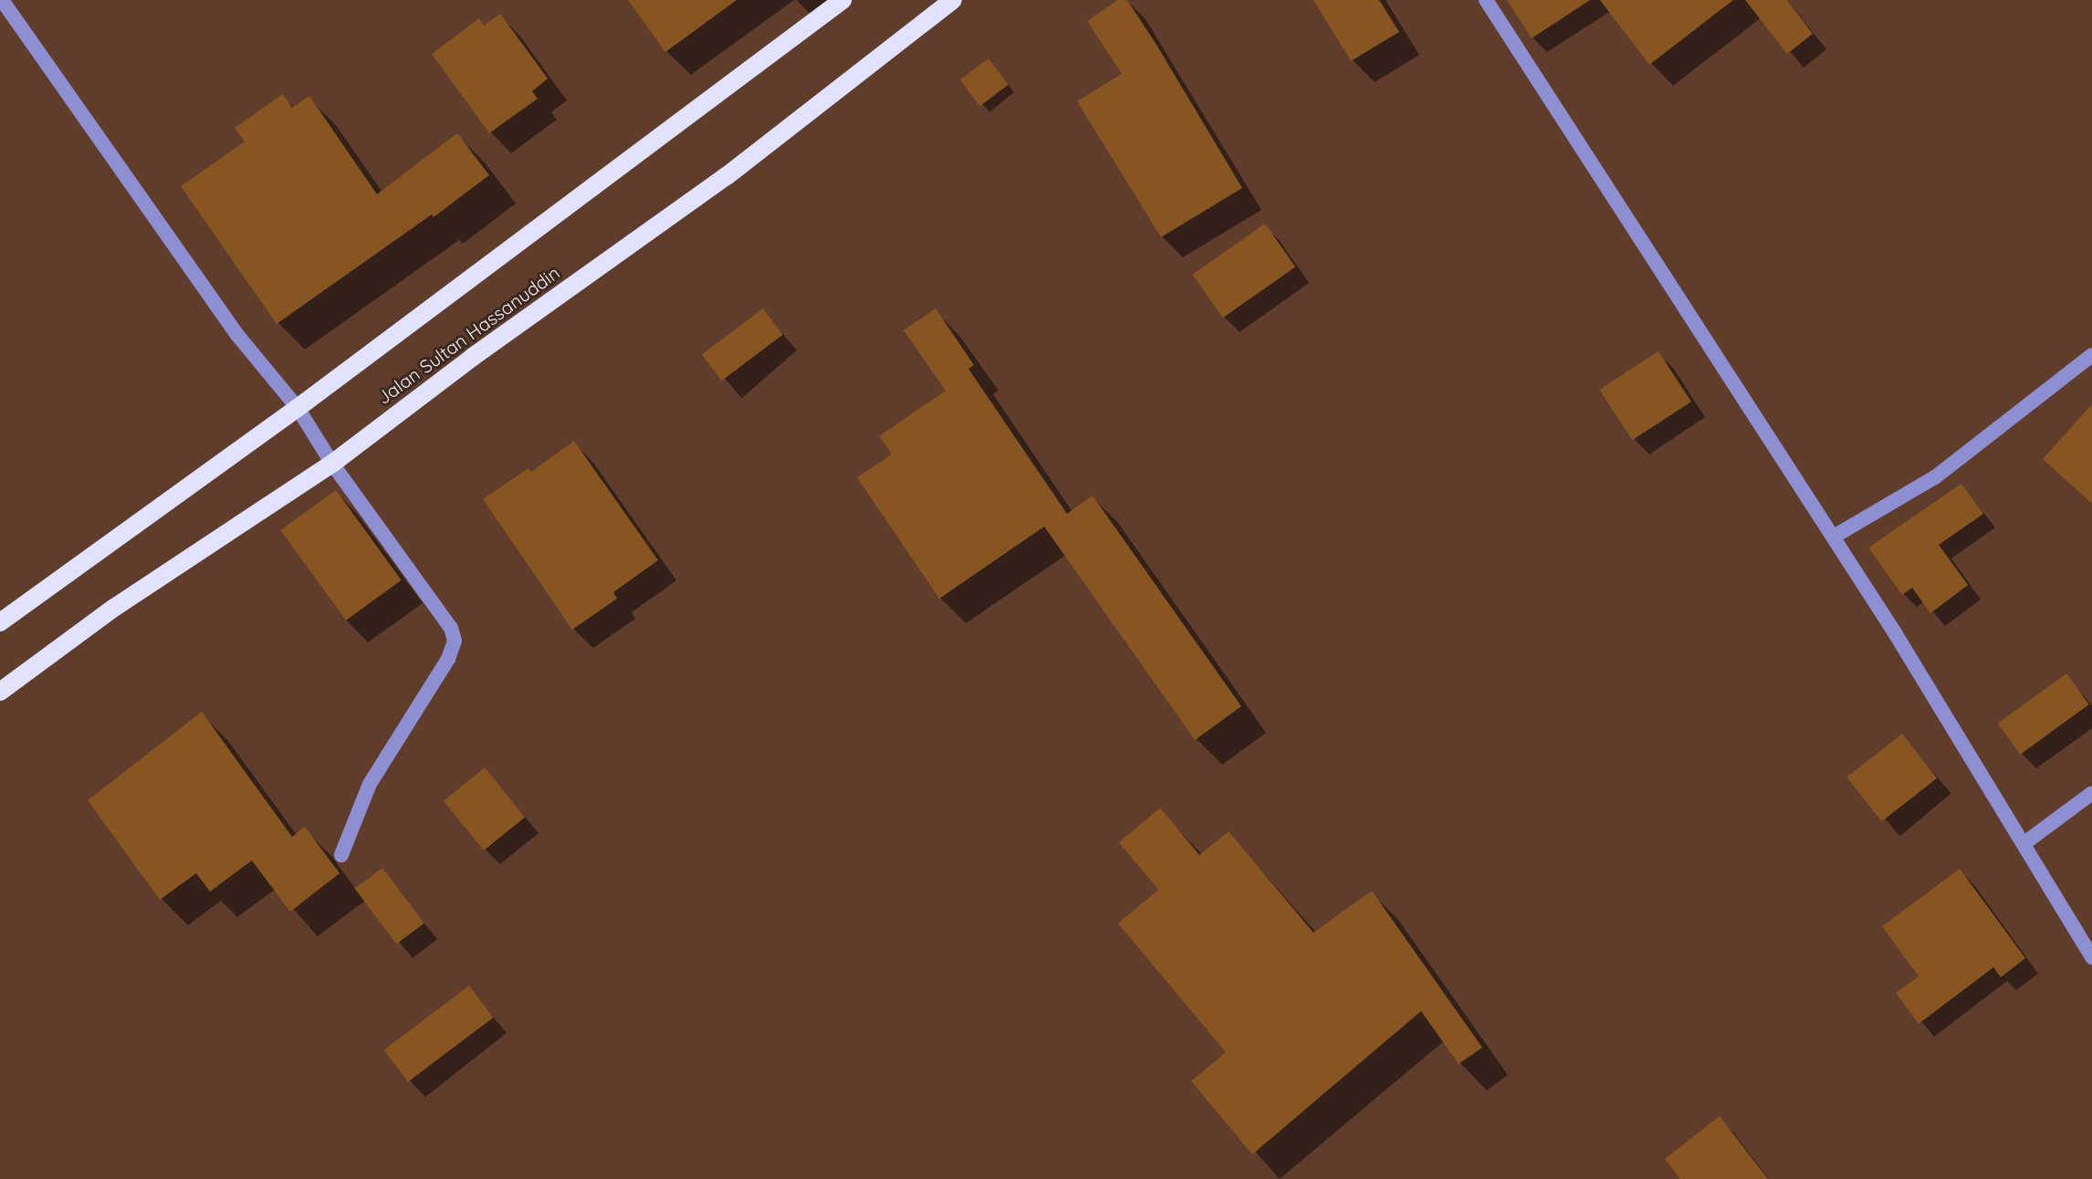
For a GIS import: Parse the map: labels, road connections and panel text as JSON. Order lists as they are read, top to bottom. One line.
{"streets":{"main road":["Jalan Sultan Hassanuddin"]}}
